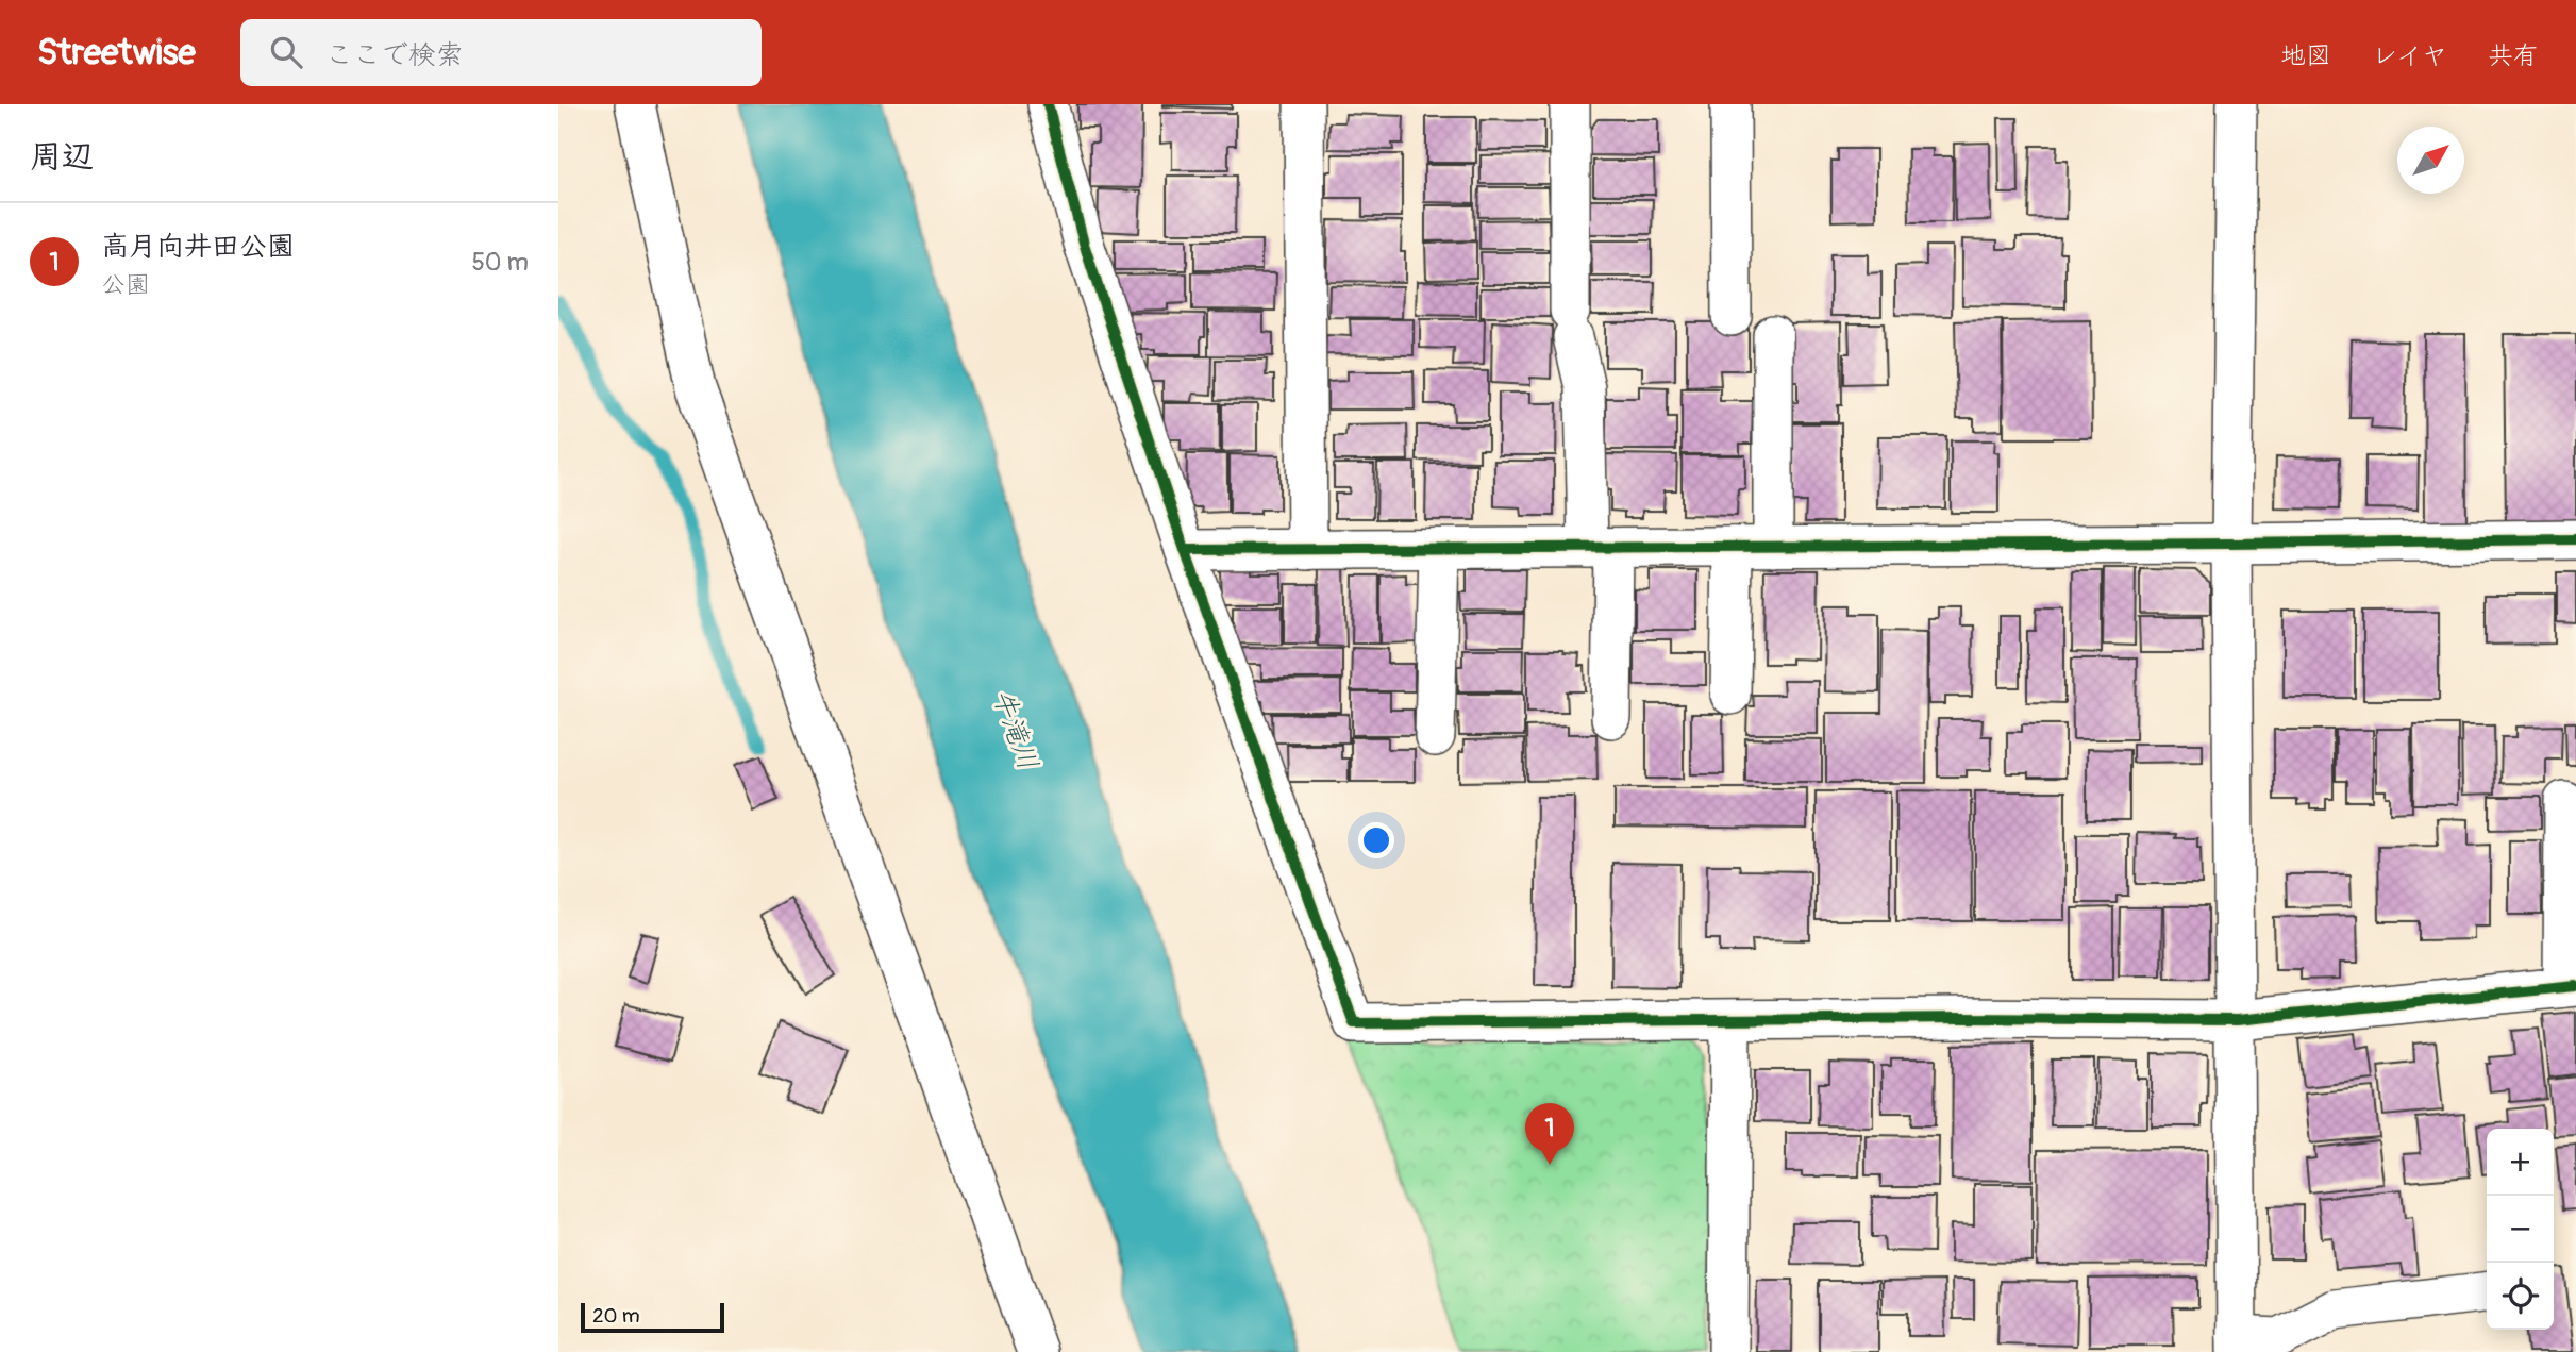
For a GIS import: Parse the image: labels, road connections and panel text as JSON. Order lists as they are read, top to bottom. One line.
{"water":["牛滝川"],"scale_bar":"20 m","north":"top right","page":{"header":"Streetwise","search":"ここで検索","nav":["地図","レイヤ","共有"],"heading":"周辺","list":[{"mark":"1","name":"高月向井田公園","note":"公園","value":"50 m"}],"pins":"1","map_buttons":["+","−"],"scale":"20 m"}}
